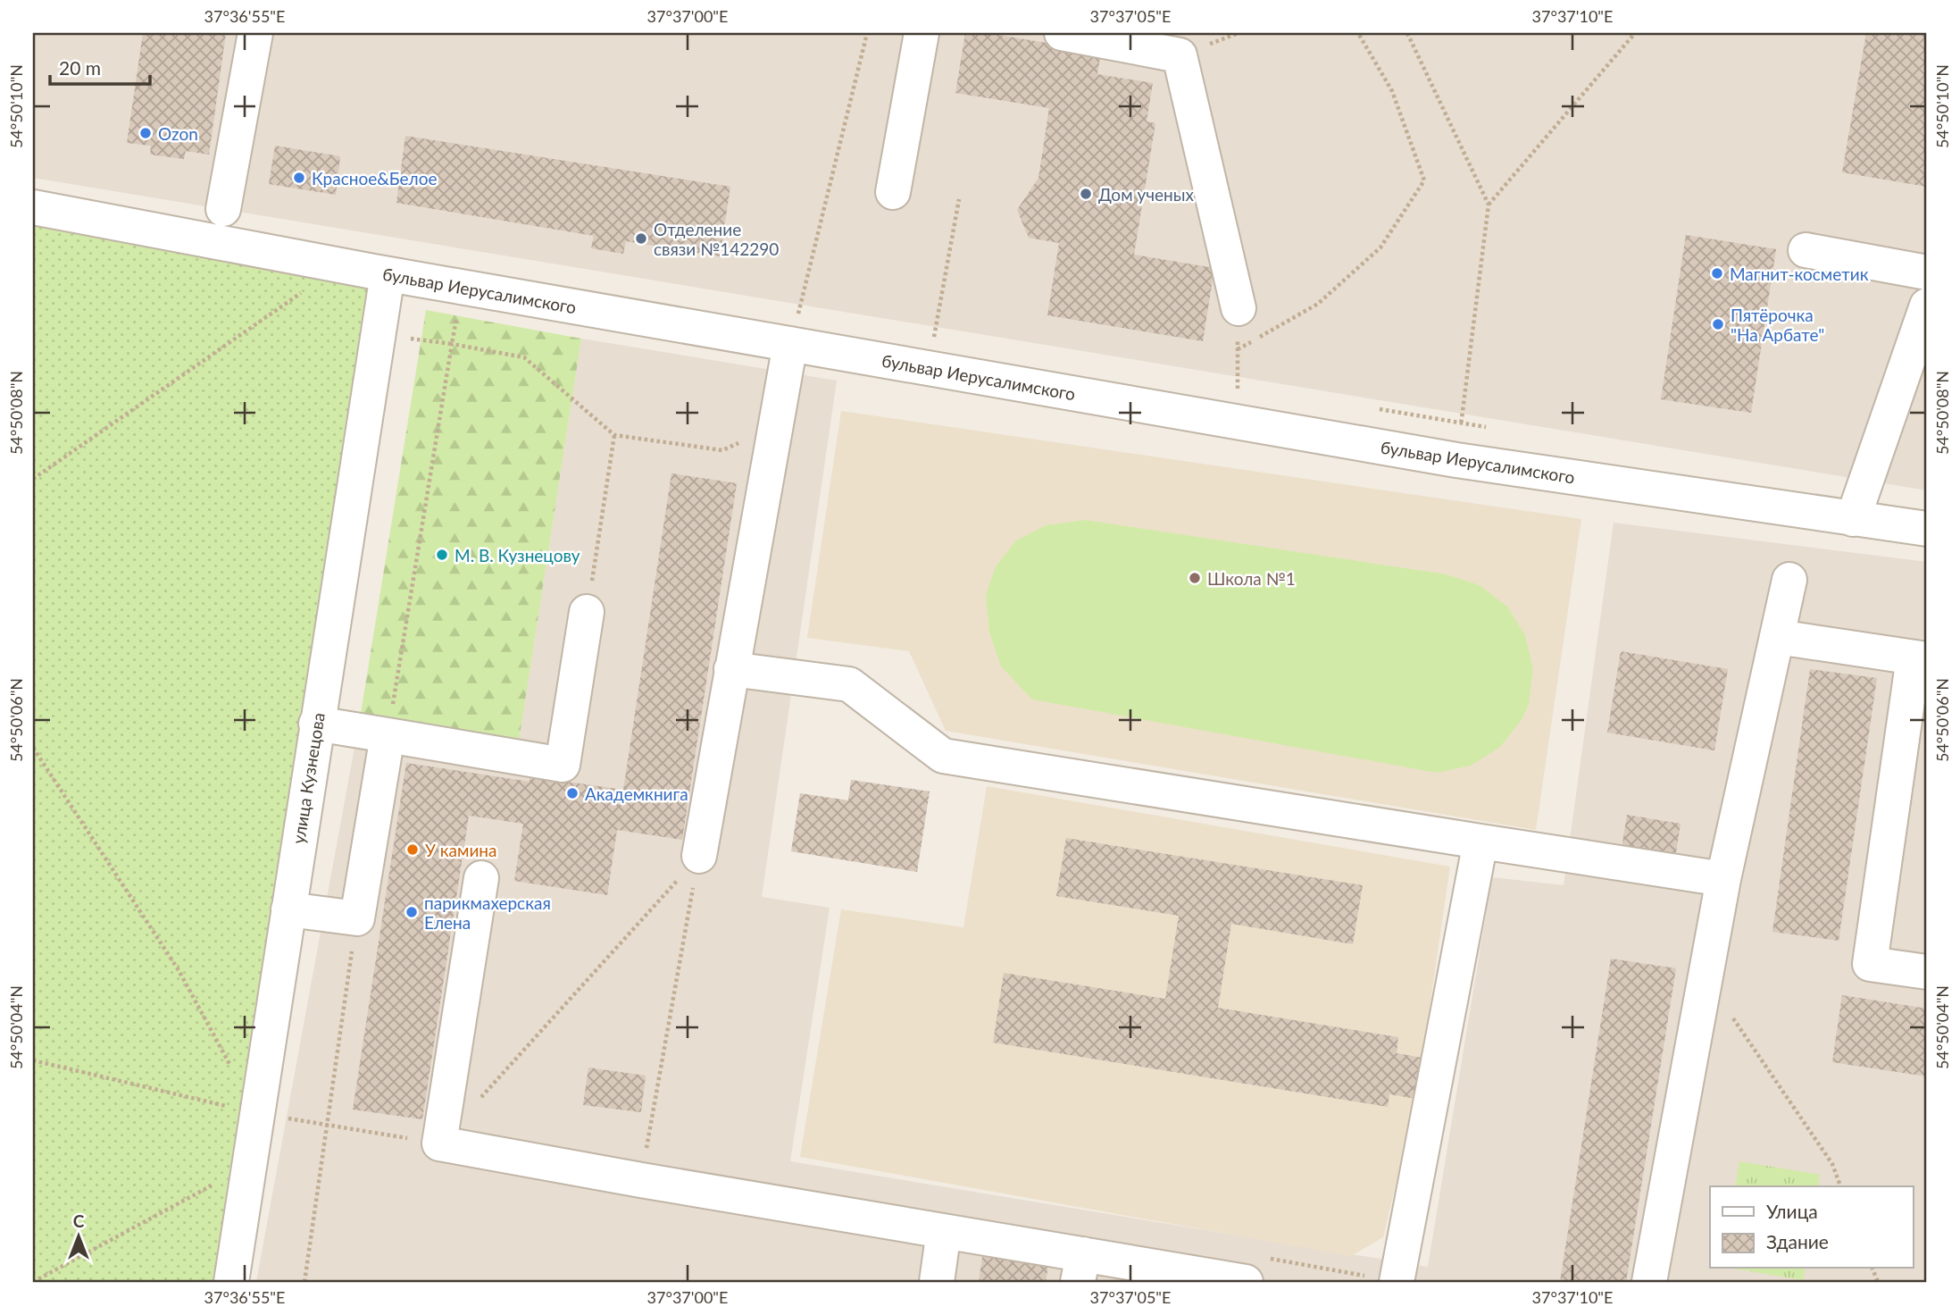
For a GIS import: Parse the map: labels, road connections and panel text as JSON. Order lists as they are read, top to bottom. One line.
{"streets":{"street":["бульвар Иерусалимского","улица Кузнецова"]},"crossings":[["бульвар Иерусалимского","улица Кузнецова"]],"places":["Ozon","Красное&Белое","Дом ученых","Отделение связи №142290","Магнит-косметик","Пятёрочка \"На Арбате\"","М. В. Кузнецову","Школа №1","Академкнига","У камина","парикмахерская Елена"],"legend":["Улица","Здание"],"scale_bar":"20 m","north":"top","coordinates":["37°36'55\"E","37°37'00\"E","37°37'05\"E","37°37'10\"E","54°50'10\"N","54°50'08\"N","54°50'06\"N","54°50'04\"N"]}
